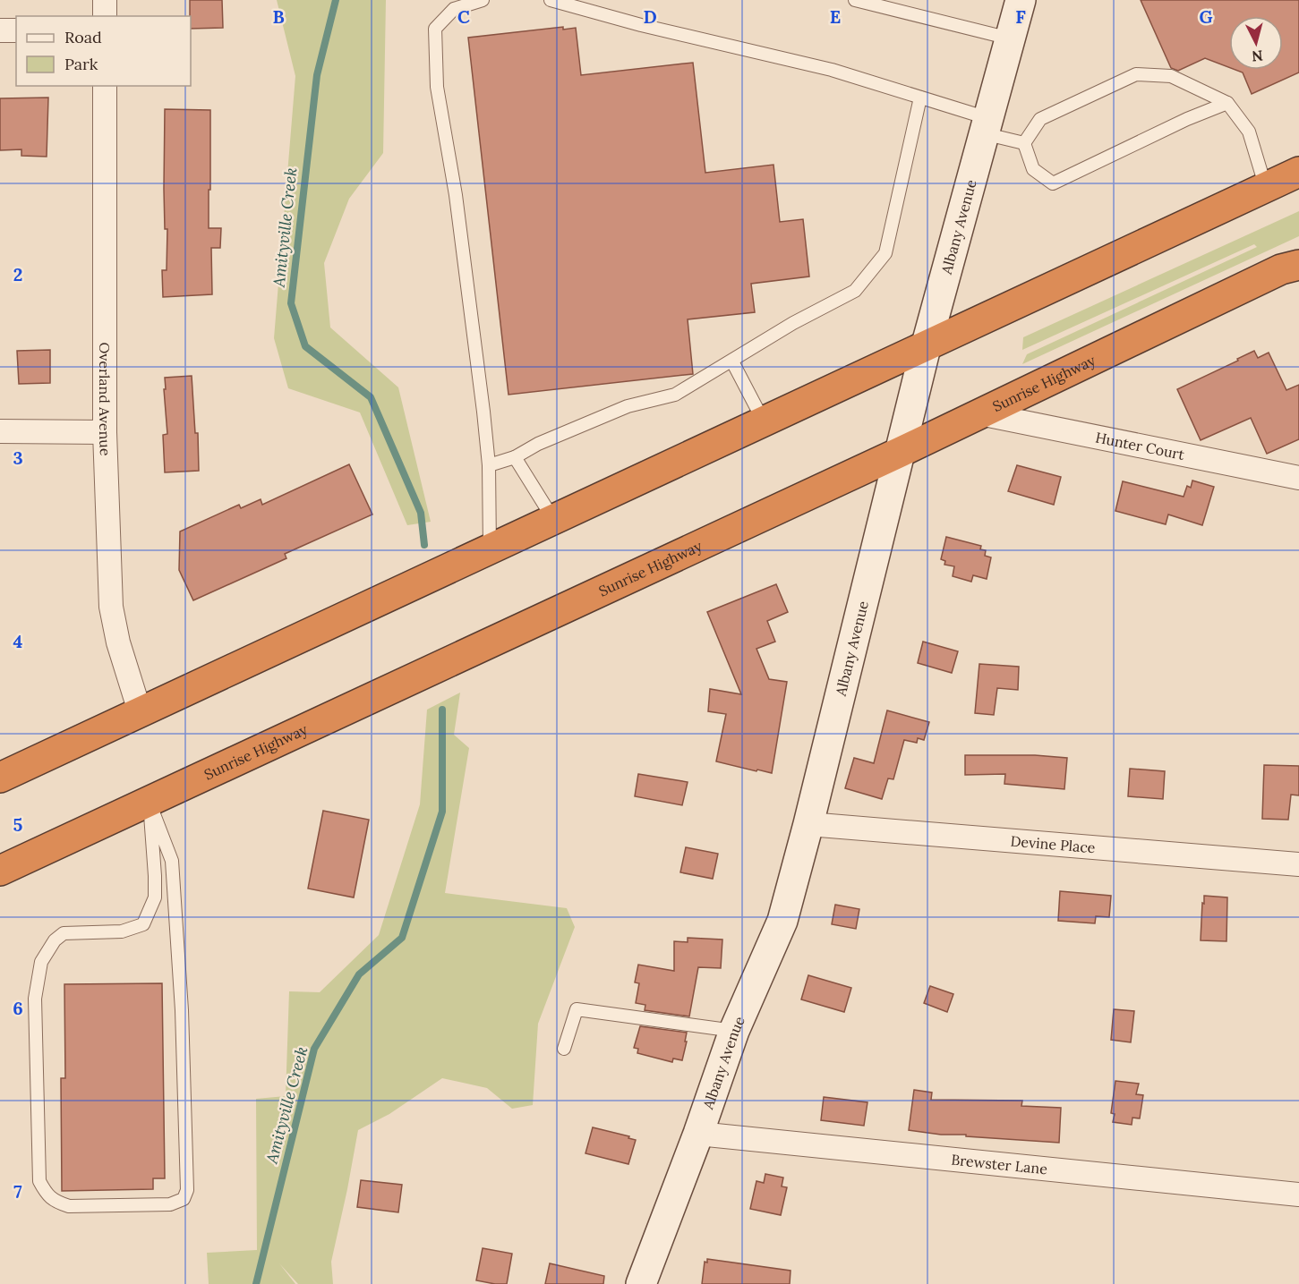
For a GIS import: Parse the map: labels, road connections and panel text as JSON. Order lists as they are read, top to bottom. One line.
{"streets":{"highway":["Sunrise Highway"],"street":["Albany Avenue","Overland Avenue","Hunter Court","Devine Place","Brewster Lane"]},"crossings":[["Albany Avenue","Sunrise Highway"],["Albany Avenue","Devine Place"],["Albany Avenue","Brewster Lane"],["Sunrise Highway","Hunter Court"]],"water":["Amityville Creek"],"legend":["Road","Park"],"north":"bottom","grid":{"columns":["B","C","D","E","F","G"],"rows":["2","3","4","5","6","7"]}}
